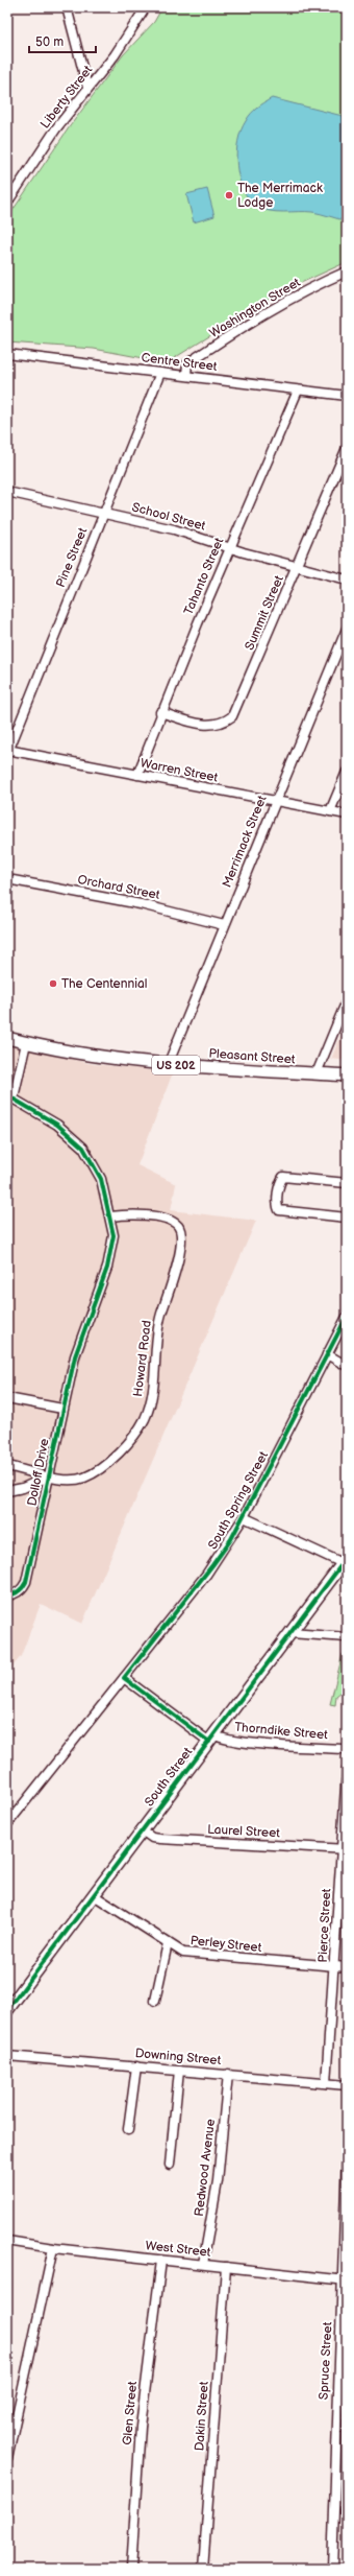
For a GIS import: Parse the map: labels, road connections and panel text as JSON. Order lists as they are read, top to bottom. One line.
{"streets":{"main road":["Pleasant Street","US 202","South Street"],"street":["Liberty Street","Washington Street","Centre Street","School Street","Pine Street","Tahanto Street","Summit Street","Warren Street","Merrimack Street","Orchard Street","Howard Road","Dolloff Drive","South Spring Street","Thorndike Street","Laurel Street","Pierce Street","Perley Street","Downing Street","Redwood Avenue","West Street","Spruce Street","Glen Street","Dakin Street"]},"crossings":[["Washington Street","Centre Street"],["Centre Street","Pine Street"],["Centre Street","Tahanto Street"],["School Street","Pine Street"],["School Street","Tahanto Street"],["School Street","Summit Street"],["Pine Street","Warren Street"],["Tahanto Street","Summit Street"],["Tahanto Street","Warren Street"],["Warren Street","Merrimack Street"],["Merrimack Street","Orchard Street"],["Merrimack Street","Pleasant Street"],["Howard Road","Dolloff Drive"],["South Spring Street","Thorndike Street"],["Thorndike Street","South Street"],["South Street","Laurel Street"],["South Street","Perley Street"],["Laurel Street","Pierce Street"],["Pierce Street","Perley Street"],["Pierce Street","Downing Street"],["Downing Street","Redwood Avenue"],["Redwood Avenue","West Street"],["West Street","Spruce Street"],["West Street","Glen Street"],["West Street","Dakin Street"]],"places":["The Merrimack Lodge","The Centennial"],"scale_bar":"50 m"}
